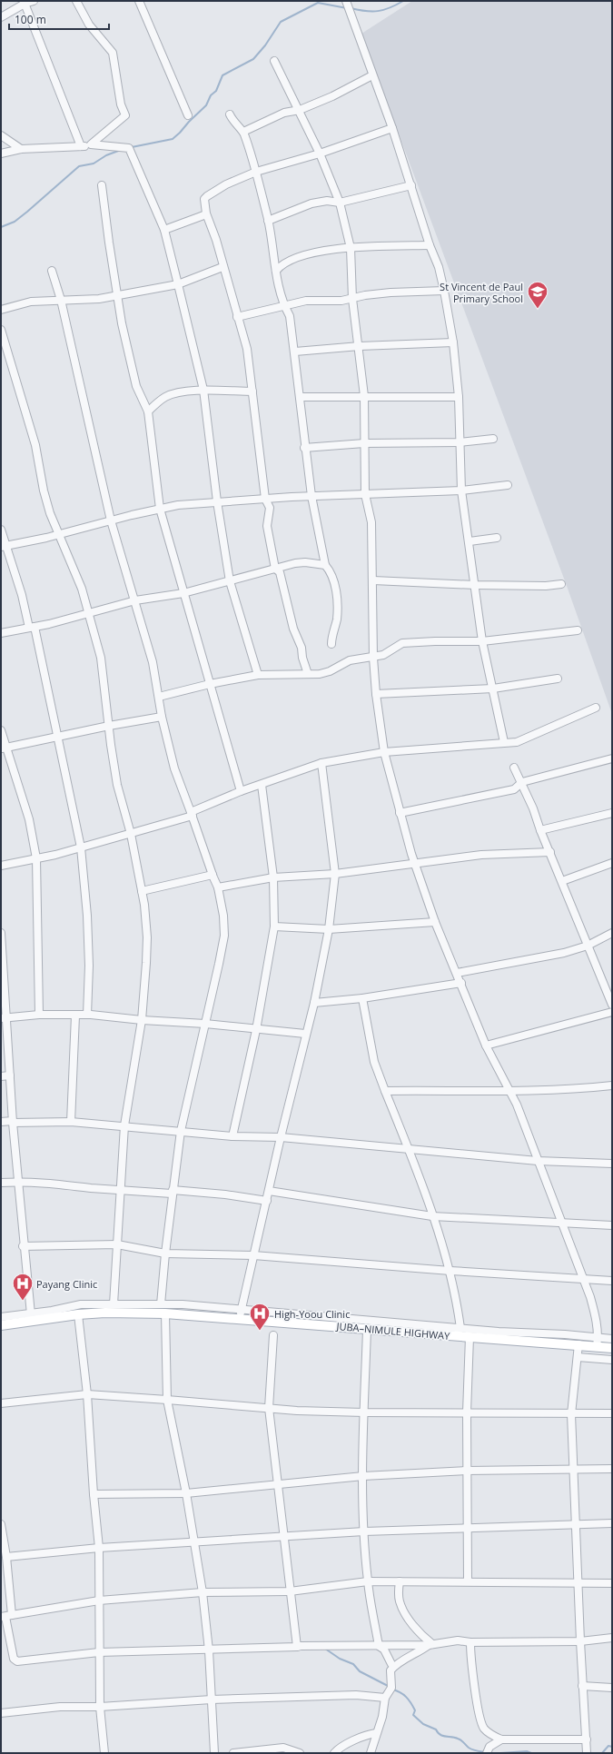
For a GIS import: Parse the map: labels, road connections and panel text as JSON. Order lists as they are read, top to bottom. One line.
{"streets":{"main road":["JUBA–NIMULE HIGHWAY"]},"places":{"school or university":["St Vincent de Paul Primary School"],"hospital":["Payang Clinic","High-Yoou Clinic"]},"scale_bar":"100 m"}
